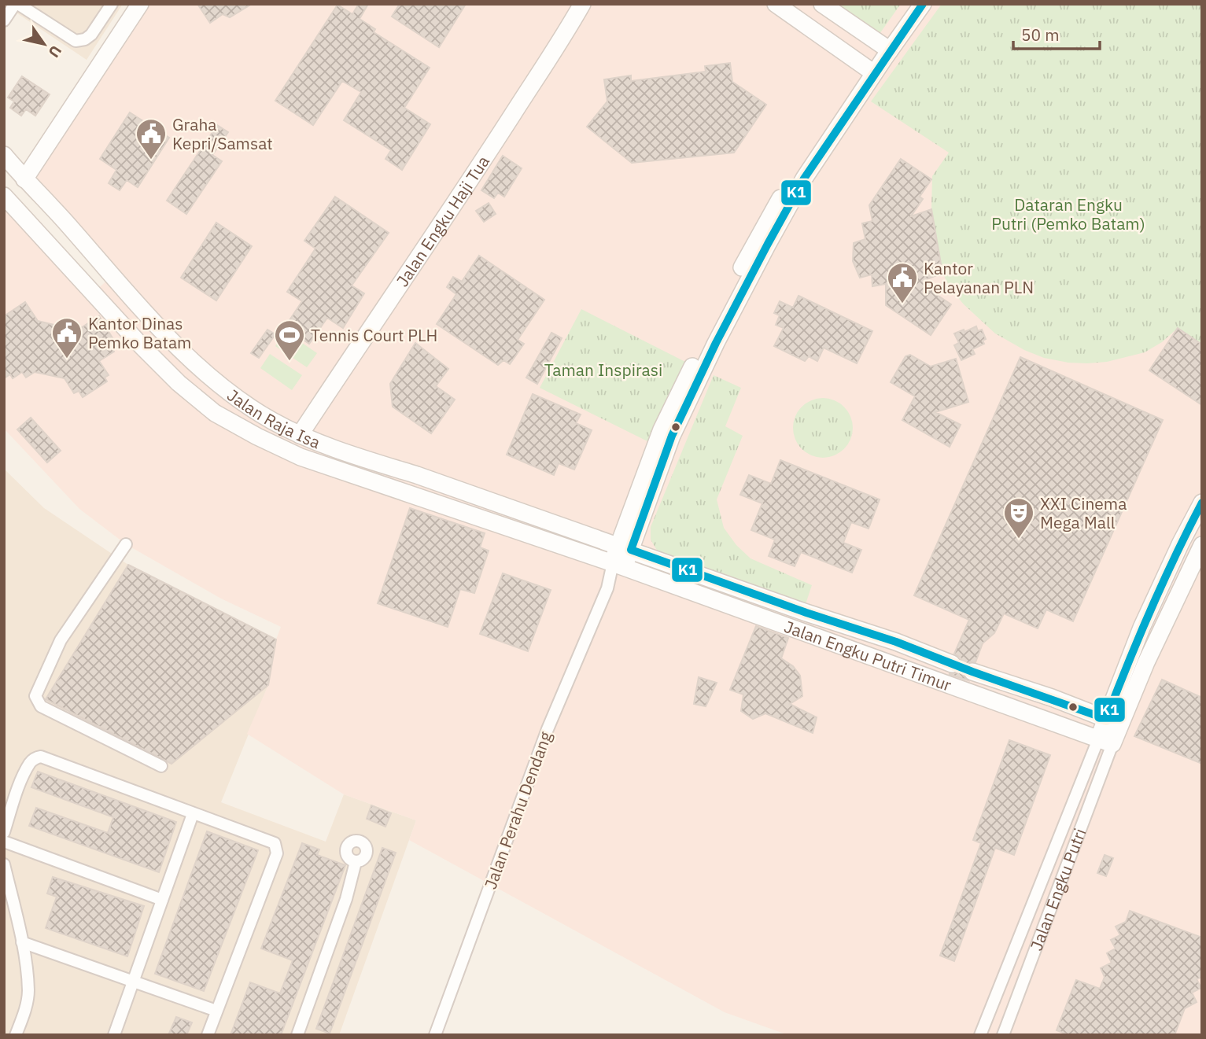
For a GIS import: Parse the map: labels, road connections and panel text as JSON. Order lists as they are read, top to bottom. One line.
{"streets":{"main road":["Jalan Engku Haji Tua","Jalan Raja Isa","Jalan Engku Putri Timur"],"street":["Jalan Perahu Dendang","Jalan Engku Putri"]},"crossings":[["Jalan Engku Haji Tua","Jalan Raja Isa"],["Jalan Raja Isa","Jalan Engku Putri Timur"],["Jalan Raja Isa","Jalan Perahu Dendang"],["Jalan Engku Putri Timur","Jalan Perahu Dendang"],["Jalan Engku Putri Timur","Jalan Engku Putri"]],"parks":["Dataran Engku Putri (Pemko Batam)","Taman Inspirasi"],"places":{"public building":["Graha Kepri/Samsat","Kantor Pelayanan PLN","Kantor Dinas Pemko Batam"],"sports":["Tennis Court PLH"],"theatre":["XXI Cinema Mega Mall"]},"lines":["transit line K1"],"scale_bar":"50 m","north":"bottom right"}
